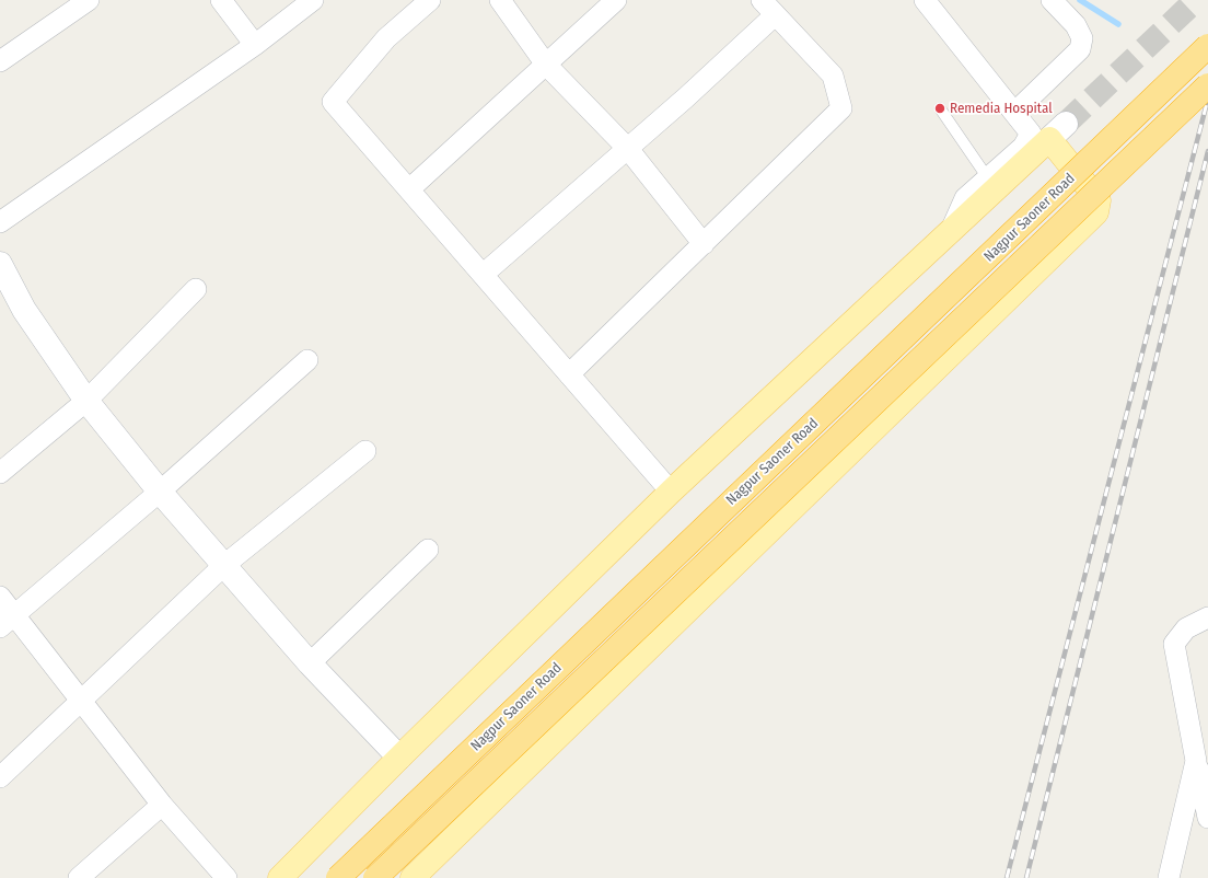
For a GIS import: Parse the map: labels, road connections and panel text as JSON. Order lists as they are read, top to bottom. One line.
{"streets":{"highway":["Nagpur Saoner Road"]},"places":["Remedia Hospital"]}
